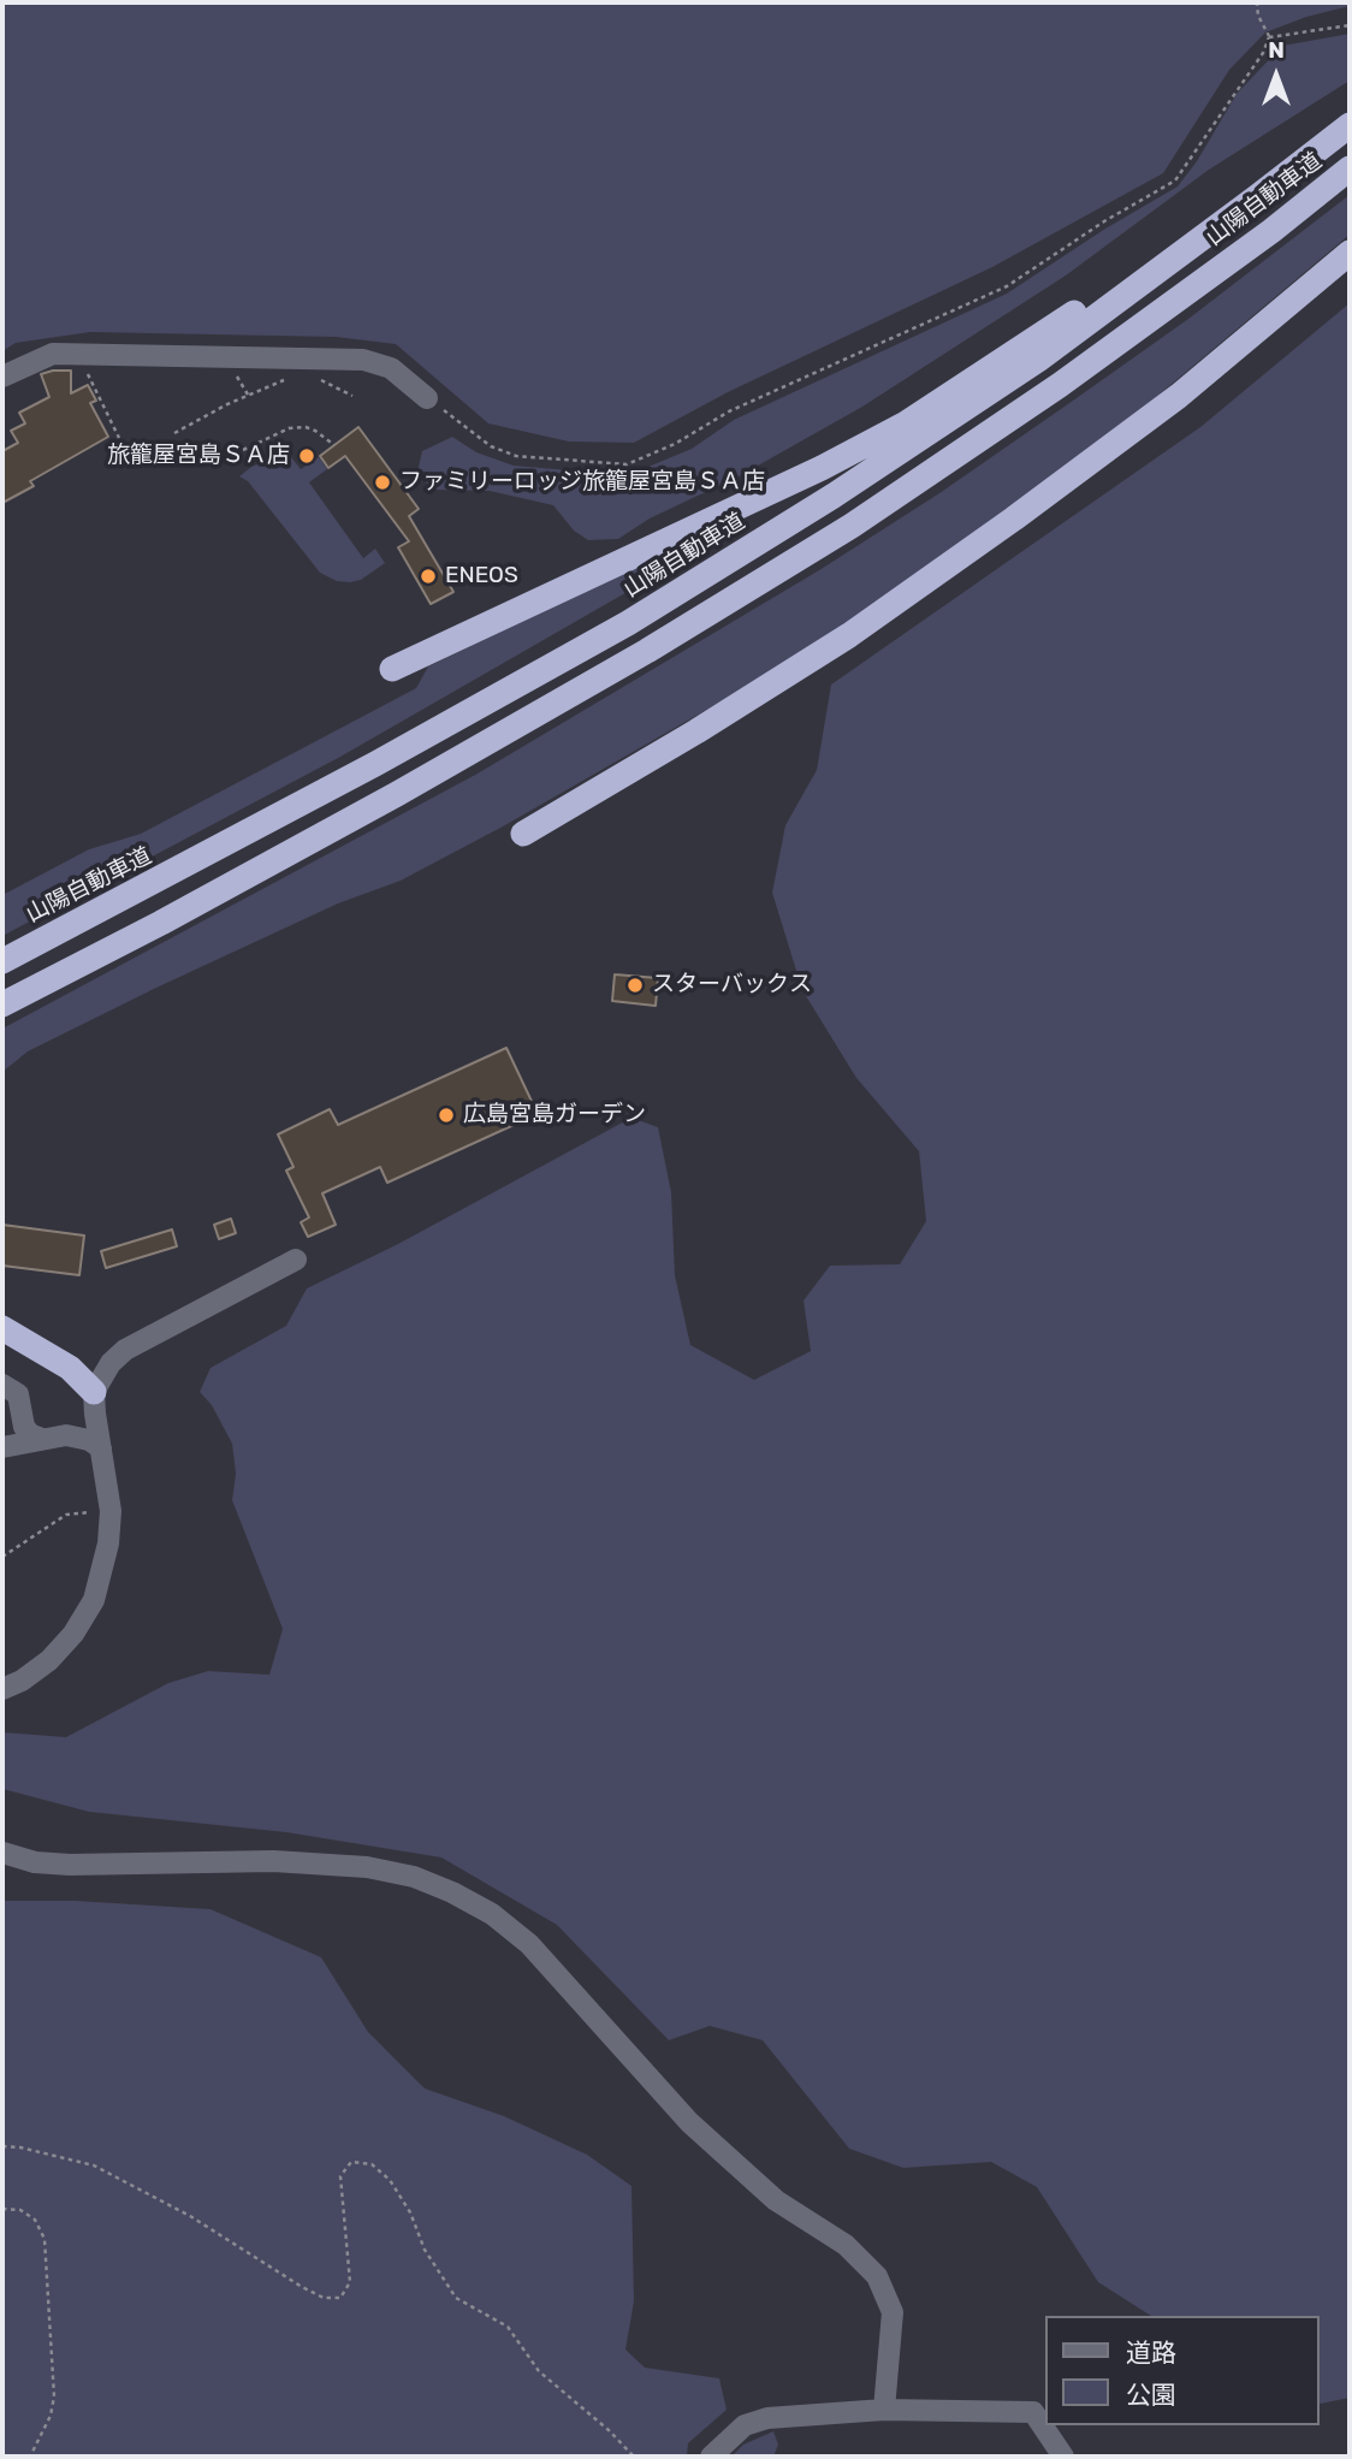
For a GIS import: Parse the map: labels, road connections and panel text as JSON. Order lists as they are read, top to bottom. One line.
{"streets":{"highway":["山陽自動車道"]},"places":["旅籠屋宮島ＳＡ店","ファミリーロッジ旅籠屋宮島ＳＡ店","ENEOS","スターバックス","広島宮島ガーデン"],"legend":["道路","公園"],"north":"top"}
